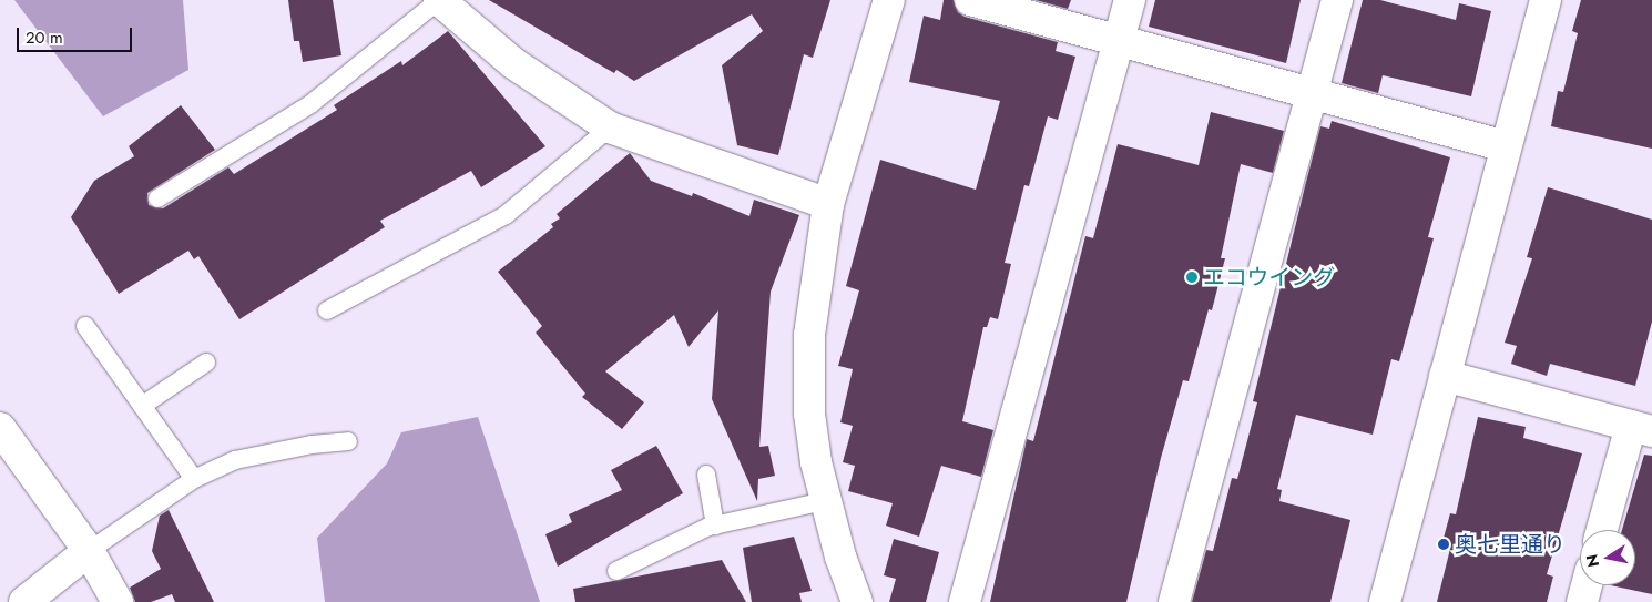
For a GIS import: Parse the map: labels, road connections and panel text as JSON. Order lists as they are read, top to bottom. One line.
{"places":["エコウイング","奥七里通り"],"scale_bar":"20 m","north":"left"}
